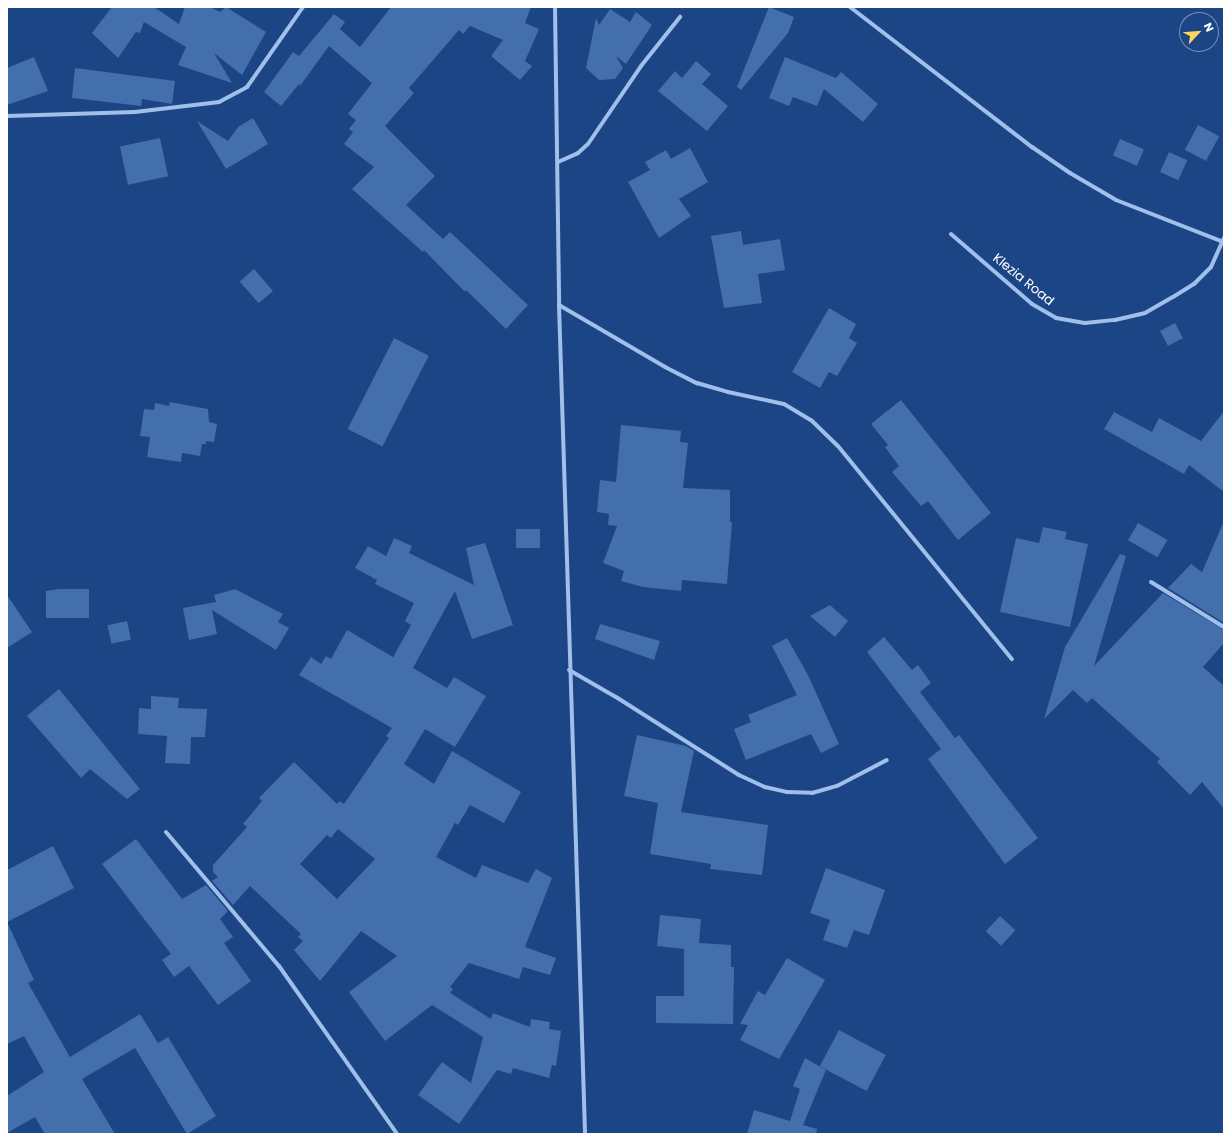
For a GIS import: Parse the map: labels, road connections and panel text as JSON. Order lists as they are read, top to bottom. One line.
{"streets":{"street":["Klezia Road"]},"north":"top right"}
